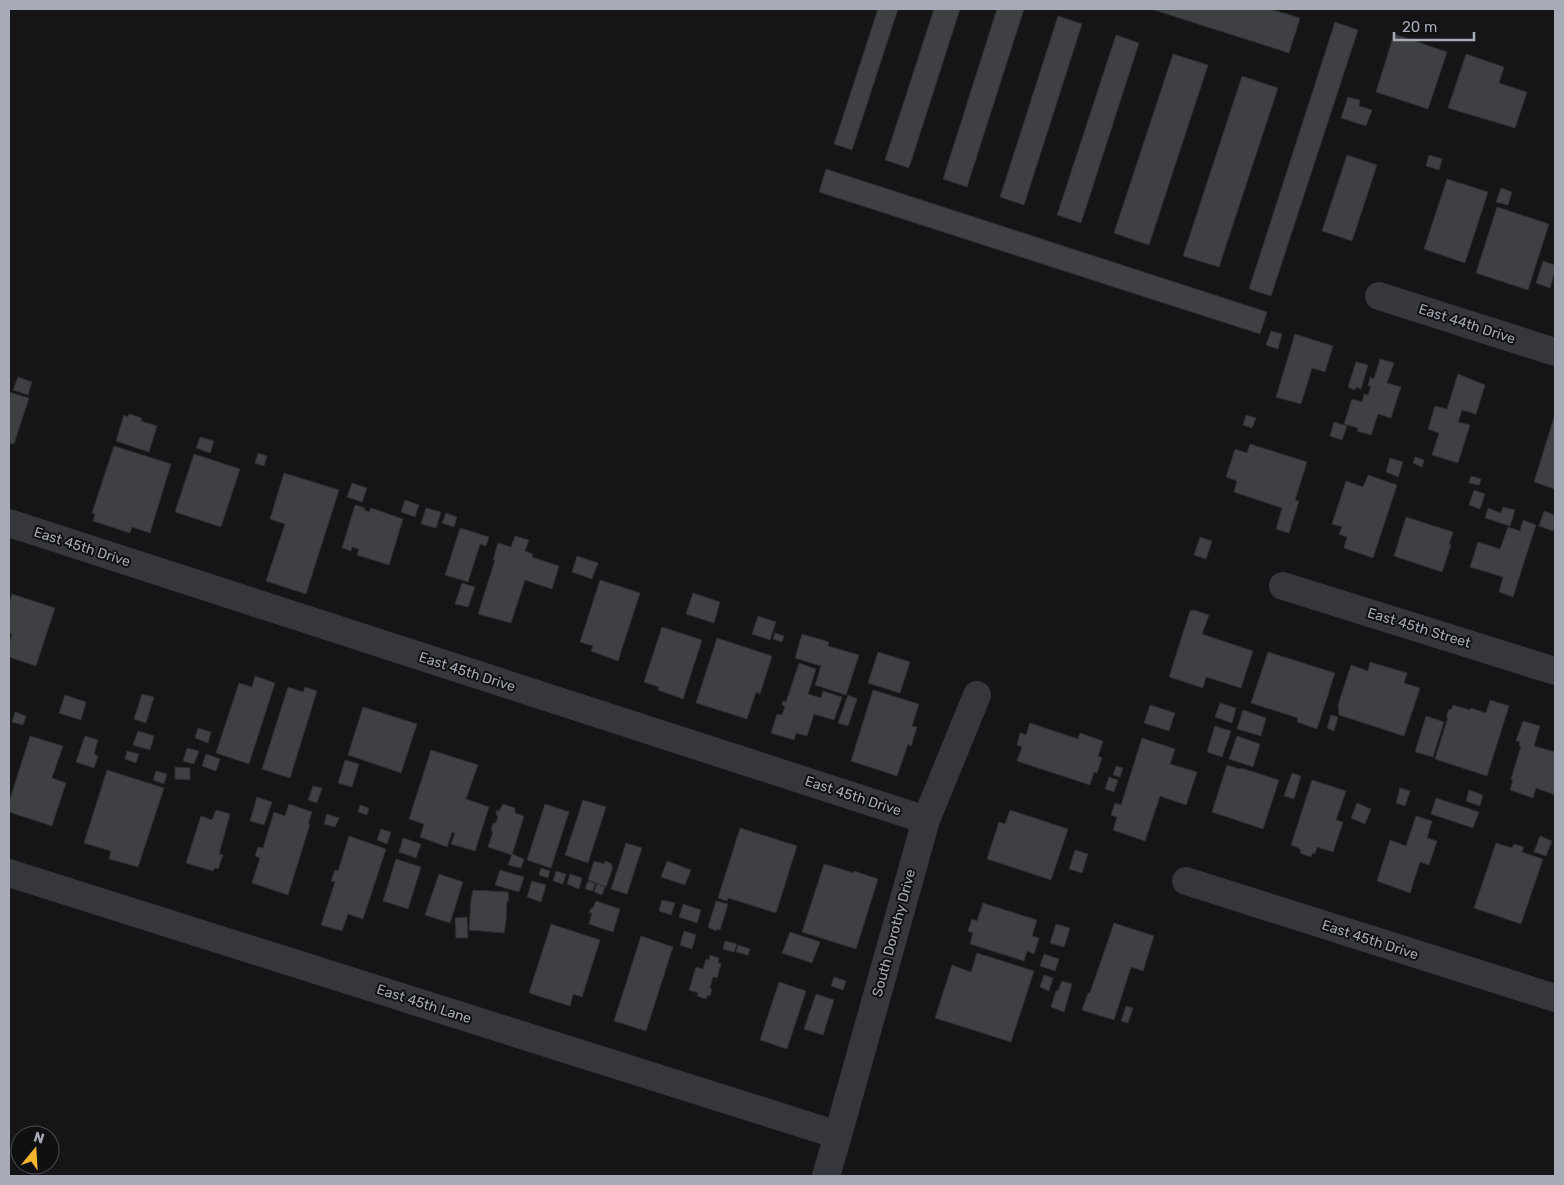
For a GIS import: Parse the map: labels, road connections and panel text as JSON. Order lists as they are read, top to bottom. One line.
{"streets":{"street":["East 44th Drive","East 45th Drive","East 45th Street","South Dorothy Drive","East 45th Lane"]},"crossings":[["East 45th Drive","South Dorothy Drive"],["South Dorothy Drive","East 45th Lane"]],"scale_bar":"20 m","north":"top"}
